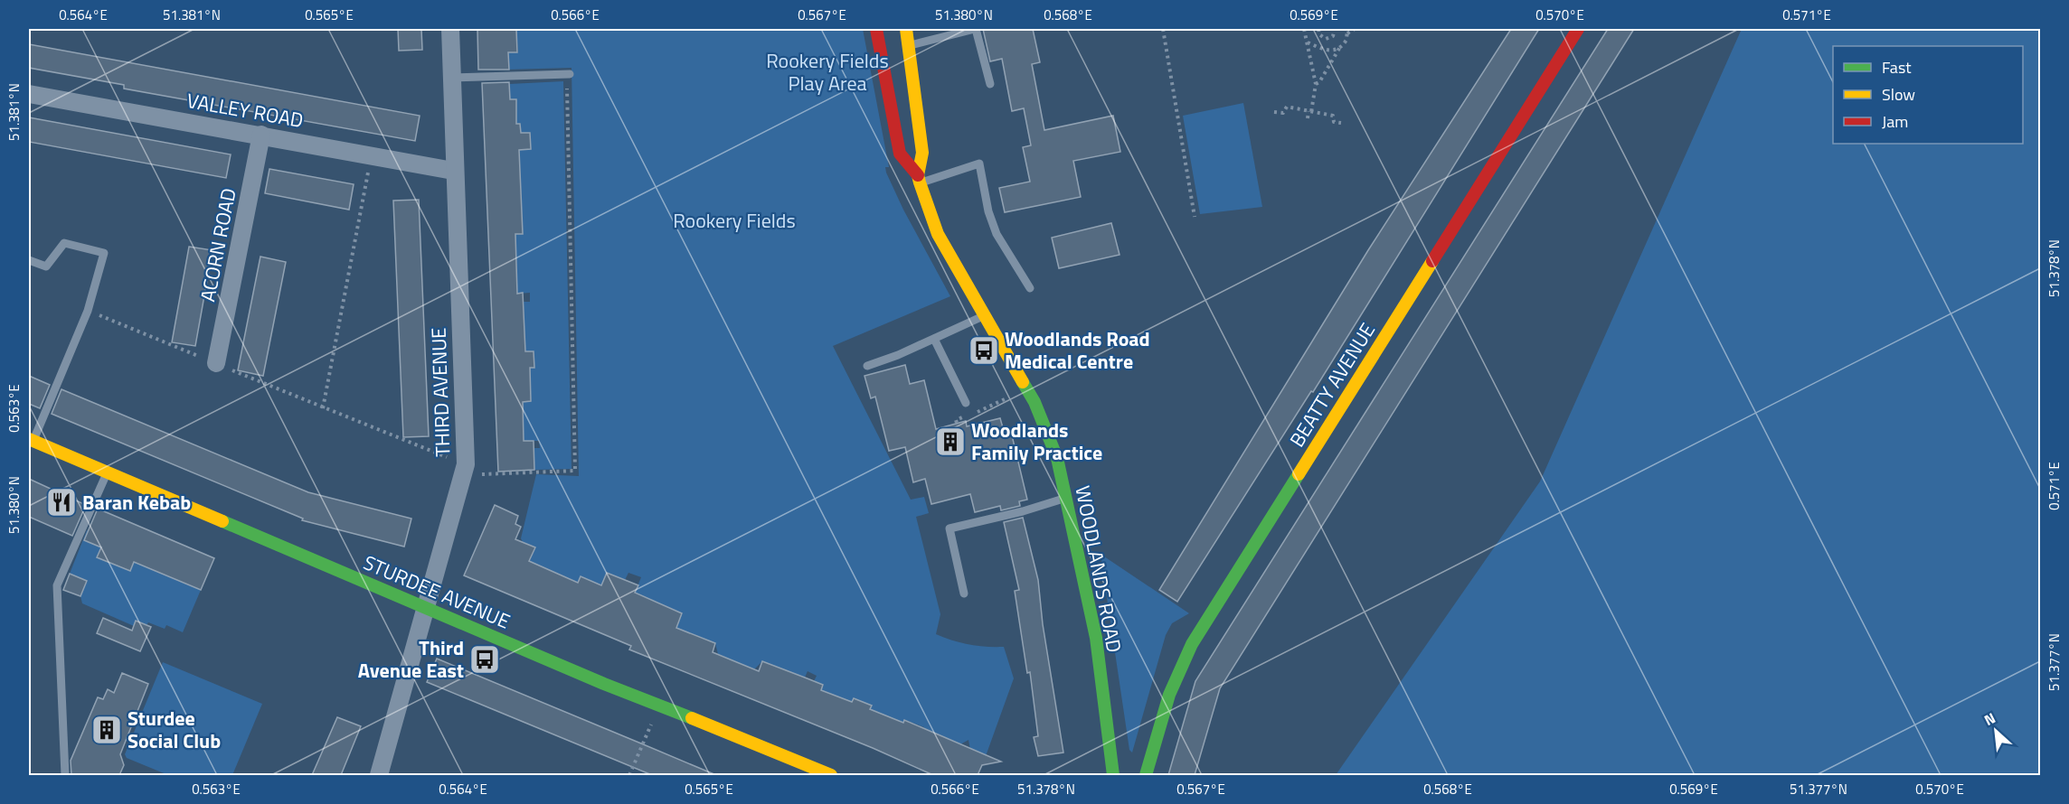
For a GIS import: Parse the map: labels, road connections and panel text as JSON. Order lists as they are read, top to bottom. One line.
{"streets":{"street":["VALLEY ROAD","ACORN ROAD","BEATTY AVENUE","THIRD AVENUE","WOODLANDS ROAD","STURDEE AVENUE"]},"crossings":[["VALLEY ROAD","ACORN ROAD"],["VALLEY ROAD","THIRD AVENUE"],["THIRD AVENUE","STURDEE AVENUE"]],"parks":["Rookery Fields Play Area","Rookery Fields"],"places":{"bus stop":["Woodlands Road Medical Centre","Third Avenue East"],"building":["Woodlands Family Practice","Sturdee Social Club"],"restaurant":["Baran Kebab"]},"legend":["Fast","Slow","Jam"],"north":"top left","coordinates":["0.564°E","51.381°N","0.565°E","0.566°E","0.567°E","51.380°N","0.568°E","0.569°E","0.570°E","0.571°E","51.378°N","0.563°E","51.377°N"]}
